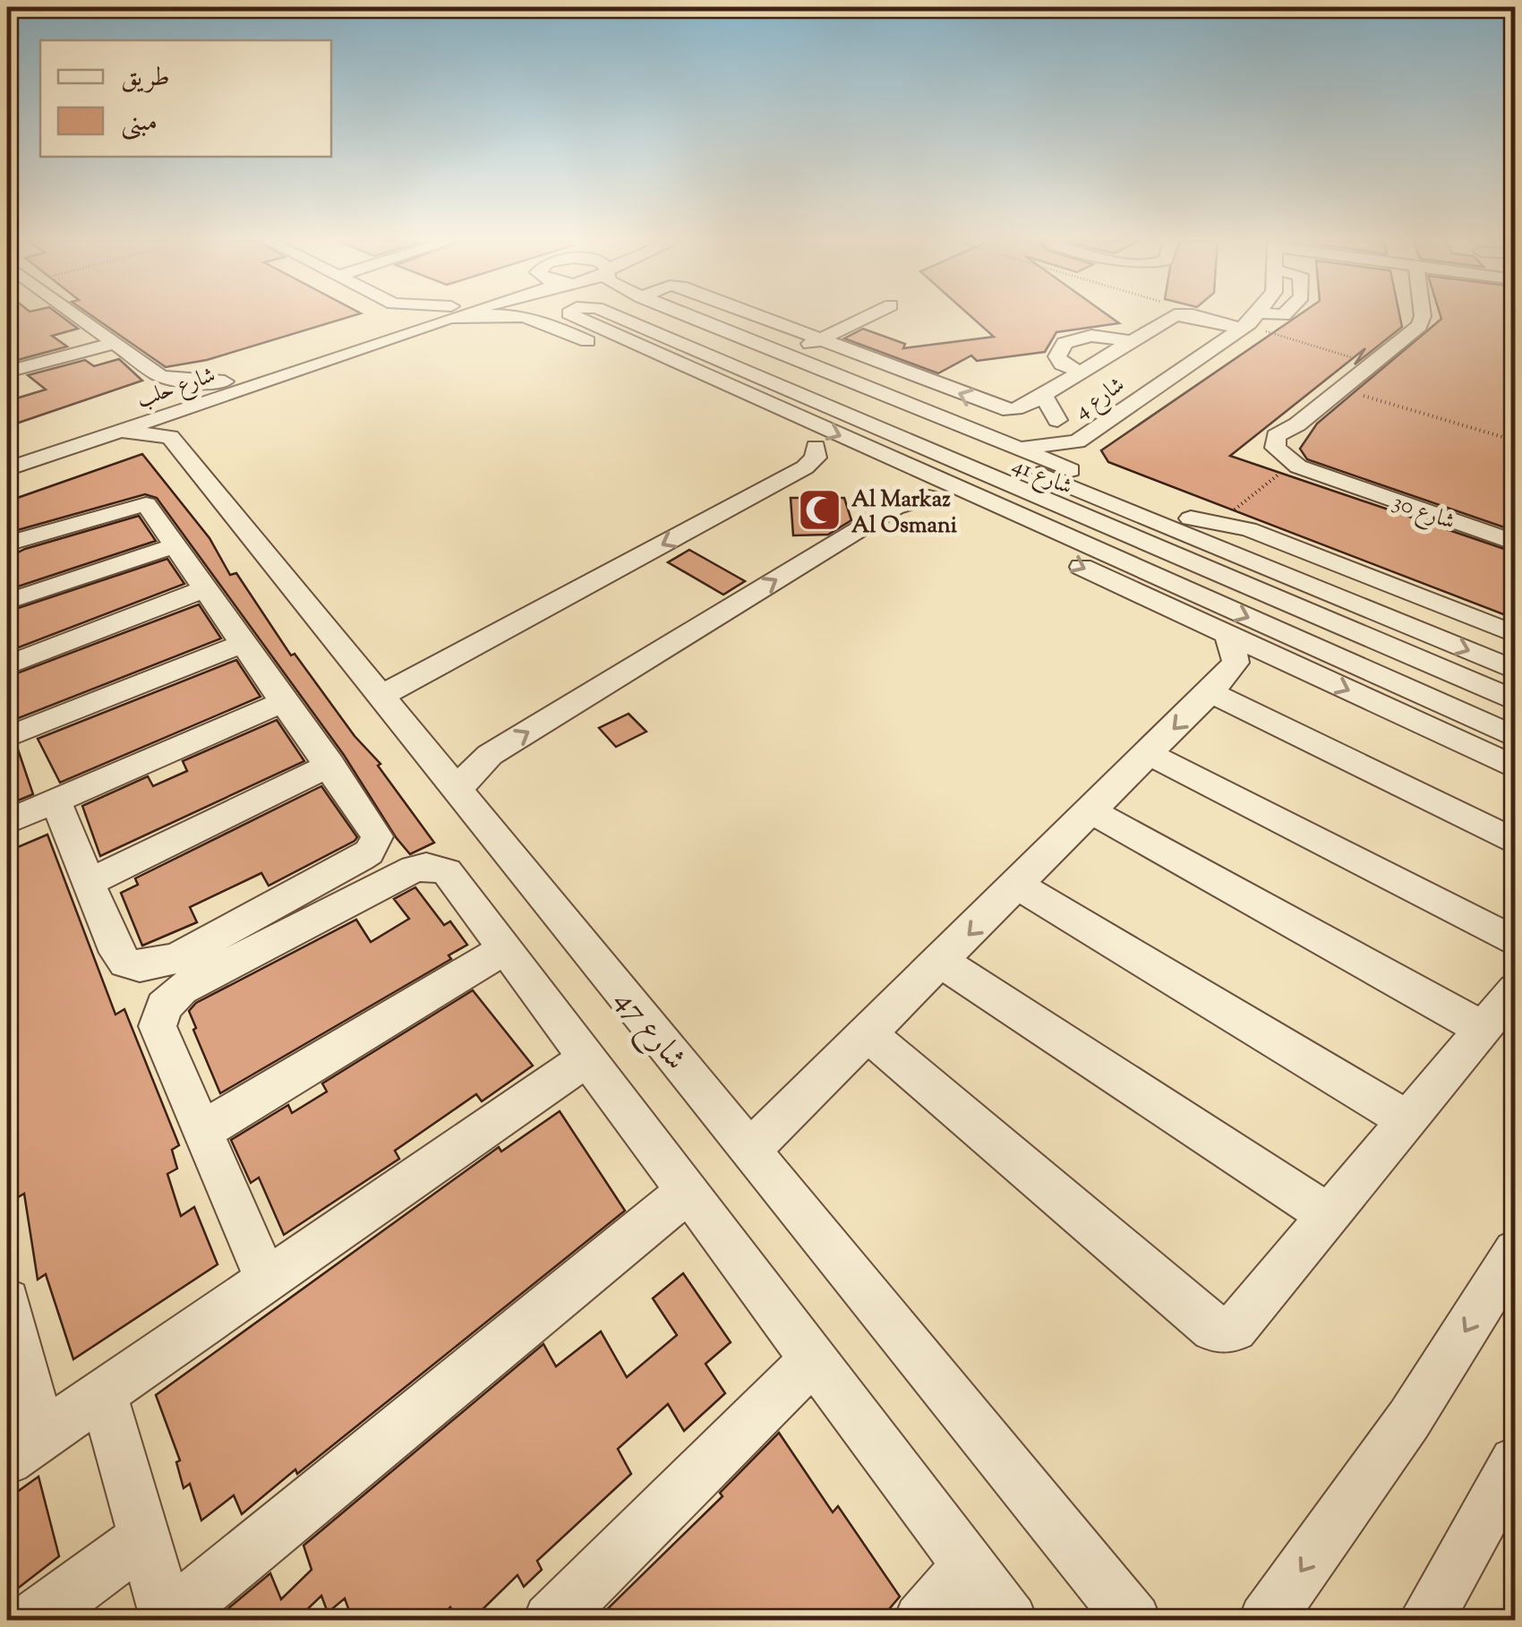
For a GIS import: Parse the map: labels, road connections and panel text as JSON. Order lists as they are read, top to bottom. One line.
{"streets":{"street":["شارع حلب","شارع 4","شارع 41","شارع 30","شارع 47"]},"crossings":[["شارع حلب","شارع 47"],["شارع 4","شارع 41"]],"places":{"mosque":["Al Markaz Al Osmani"]},"legend":["طريق","مبنى"]}
